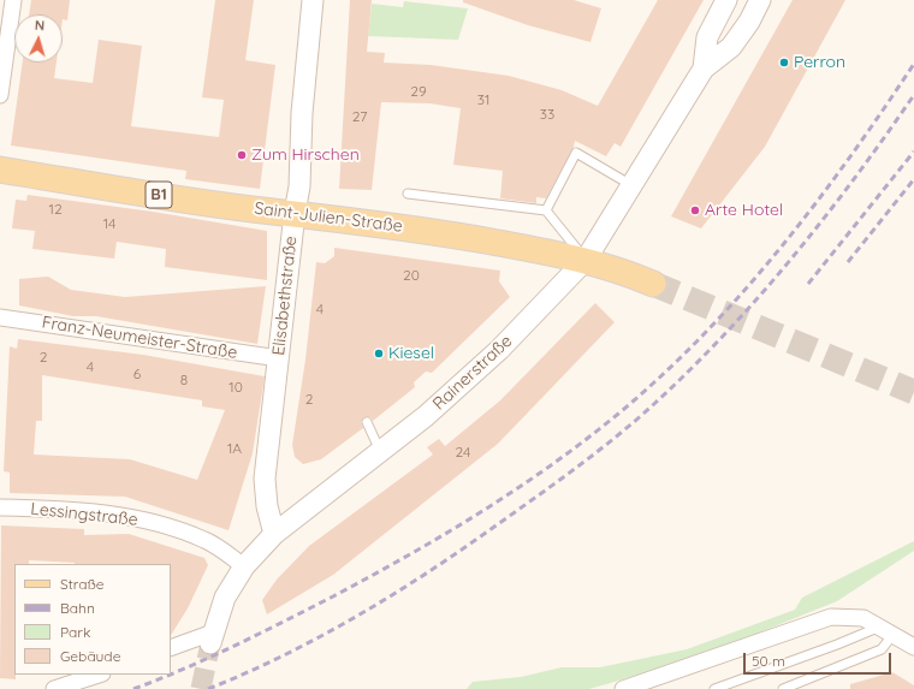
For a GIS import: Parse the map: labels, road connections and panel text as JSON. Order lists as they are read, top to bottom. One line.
{"streets":{"main road":["B1","Saint-Julien-Straße"],"street":["Elisabethstraße","Franz-Neumeister-Straße","Rainerstraße","Lessingstraße"]},"crossings":[["Saint-Julien-Straße","Elisabethstraße"],["Saint-Julien-Straße","Rainerstraße"],["Elisabethstraße","Franz-Neumeister-Straße"],["Elisabethstraße","Rainerstraße"],["Rainerstraße","Lessingstraße"]],"places":["Perron","Zum Hirschen","Arte Hotel","Kiesel"],"house_numbers":["29","31","33","27","12","14","20","4","2","4","6","8","10","2","1A","24"],"legend":["Straße","Bahn","Park","Gebäude"],"scale_bar":"50 m","north":"top"}
